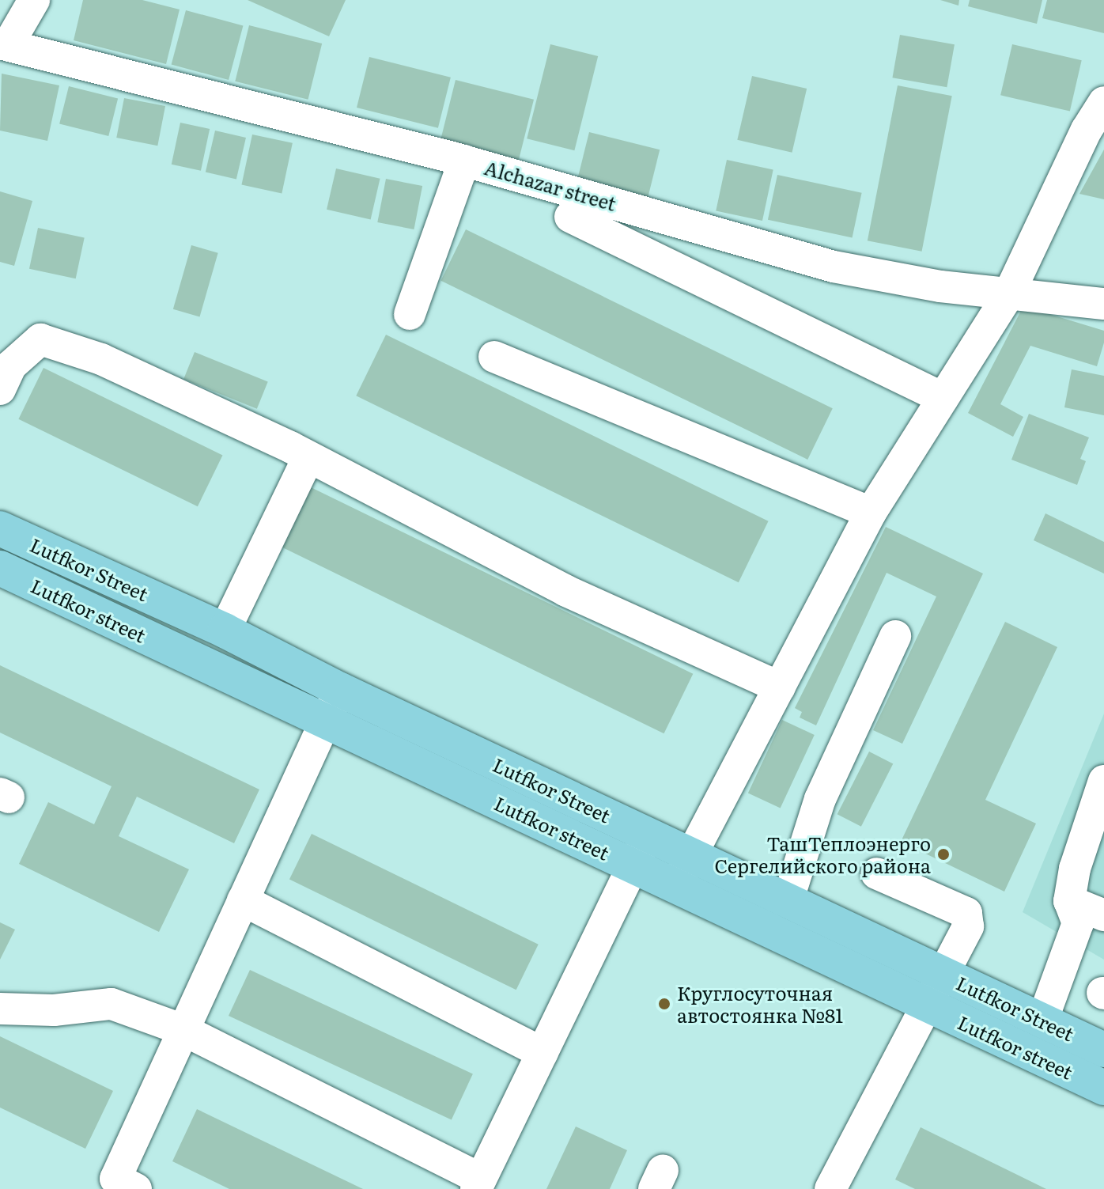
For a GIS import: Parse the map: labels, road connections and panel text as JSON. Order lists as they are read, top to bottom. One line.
{"streets":{"main road":["Lutfkor Street","Lutfkor street"],"street":["Alchazar street"]},"places":["ТашТеплоэнерго Сергелийского района","Круглосуточная автостоянка №81"]}
